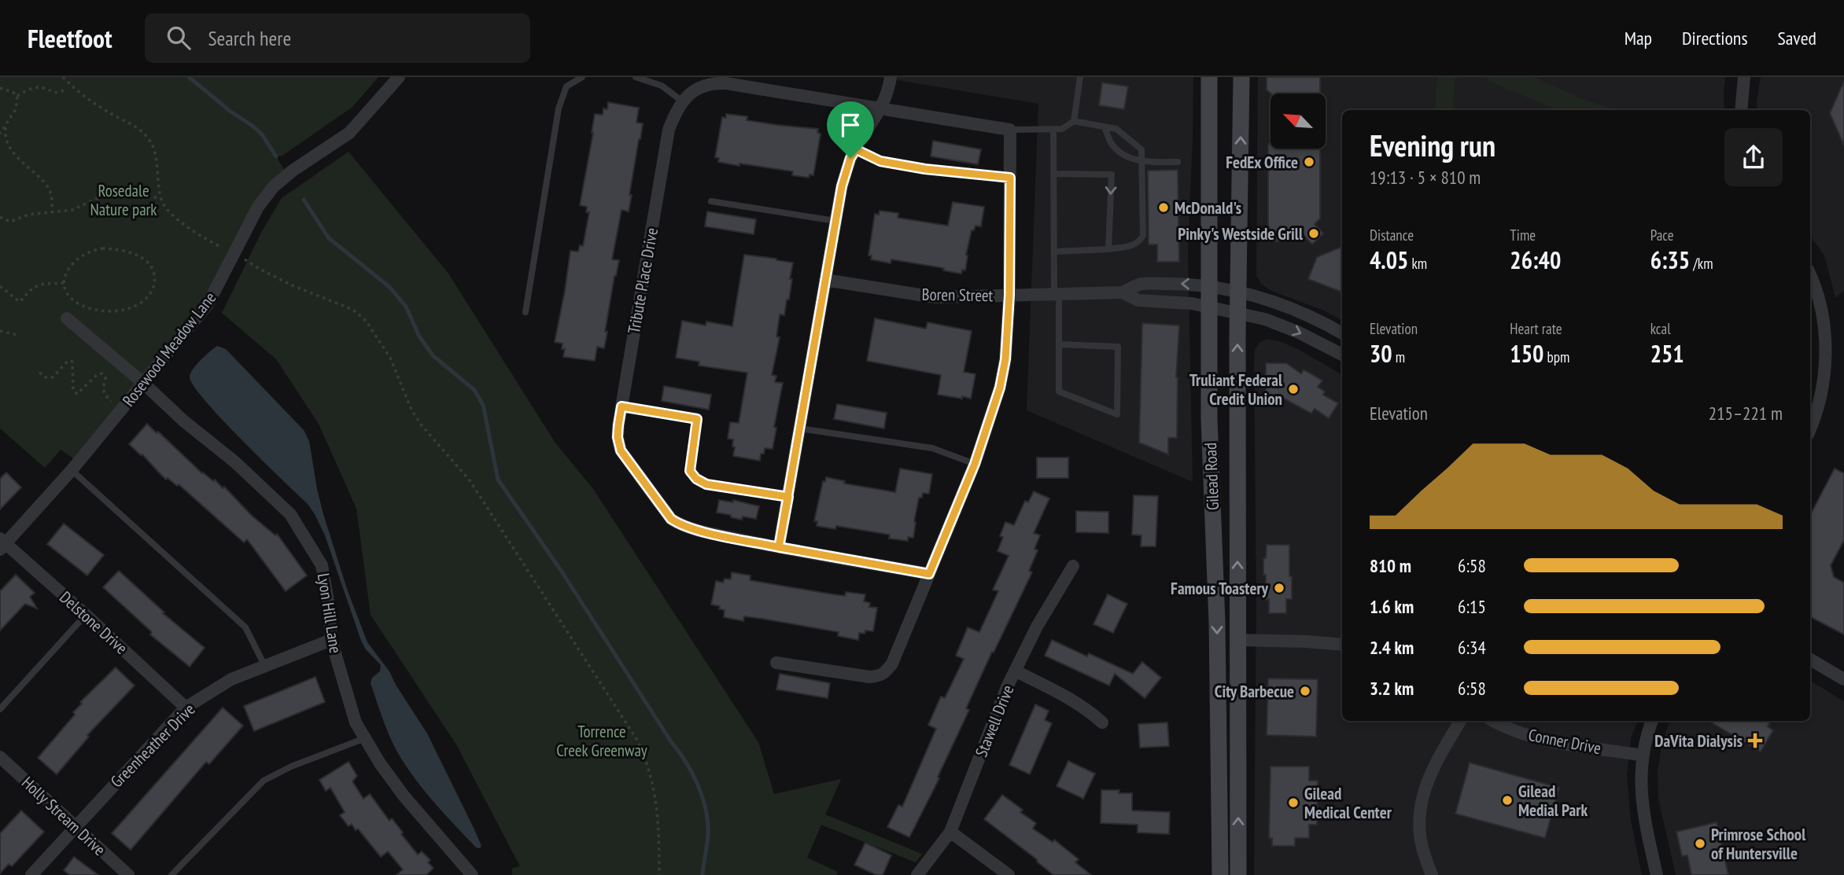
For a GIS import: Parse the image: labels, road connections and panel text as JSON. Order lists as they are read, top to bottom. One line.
{"streets":{"main road":["Gilead Road"],"street":["Tribute Place Drive","Boren Street","Rosewood Meadow Lane","Lyon Hill Lane","Delstone Drive","Stawell Drive","Conner Drive","Greenheather Drive","Holly Stream Drive"]},"crossings":[["Boren Street","Gilead Road"],["Rosewood Meadow Lane","Lyon Hill Lane"],["Rosewood Meadow Lane","Delstone Drive"],["Lyon Hill Lane","Greenheather Drive"],["Delstone Drive","Greenheather Drive"],["Greenheather Drive","Holly Stream Drive"]],"parks":["Rosedale Nature park","Torrence Creek Greenway"],"places":{"other":["FedEx Office","McDonald's","Pinky's Westside Grill","Truliant Federal Credit Union","Famous Toastery","City Barbecue","Gilead Medial Park","Gilead Medical Center","Primrose School of Huntersville"],"health":["DaVita Dialysis"]},"north":"top left","page":{"header":"Fleetfoot","search":"Search here","nav":["Map","Directions","Saved"],"heading":["Evening run","19:13 · 5 × 810 m"],"stats":[["Distance","4.05 km"],["Time","26:40"],["Pace","6:35 /km"],["Elevation","30 m"],["Heart rate","150 bpm"],["kcal","251"]],"chart":["Elevation","215–221 m"],"list":[{"name":"810 m","note":"6:58"},{"name":"1.6 km","note":"6:15"},{"name":"2.4 km","note":"6:34"},{"name":"3.2 km","note":"6:58"}]}}
